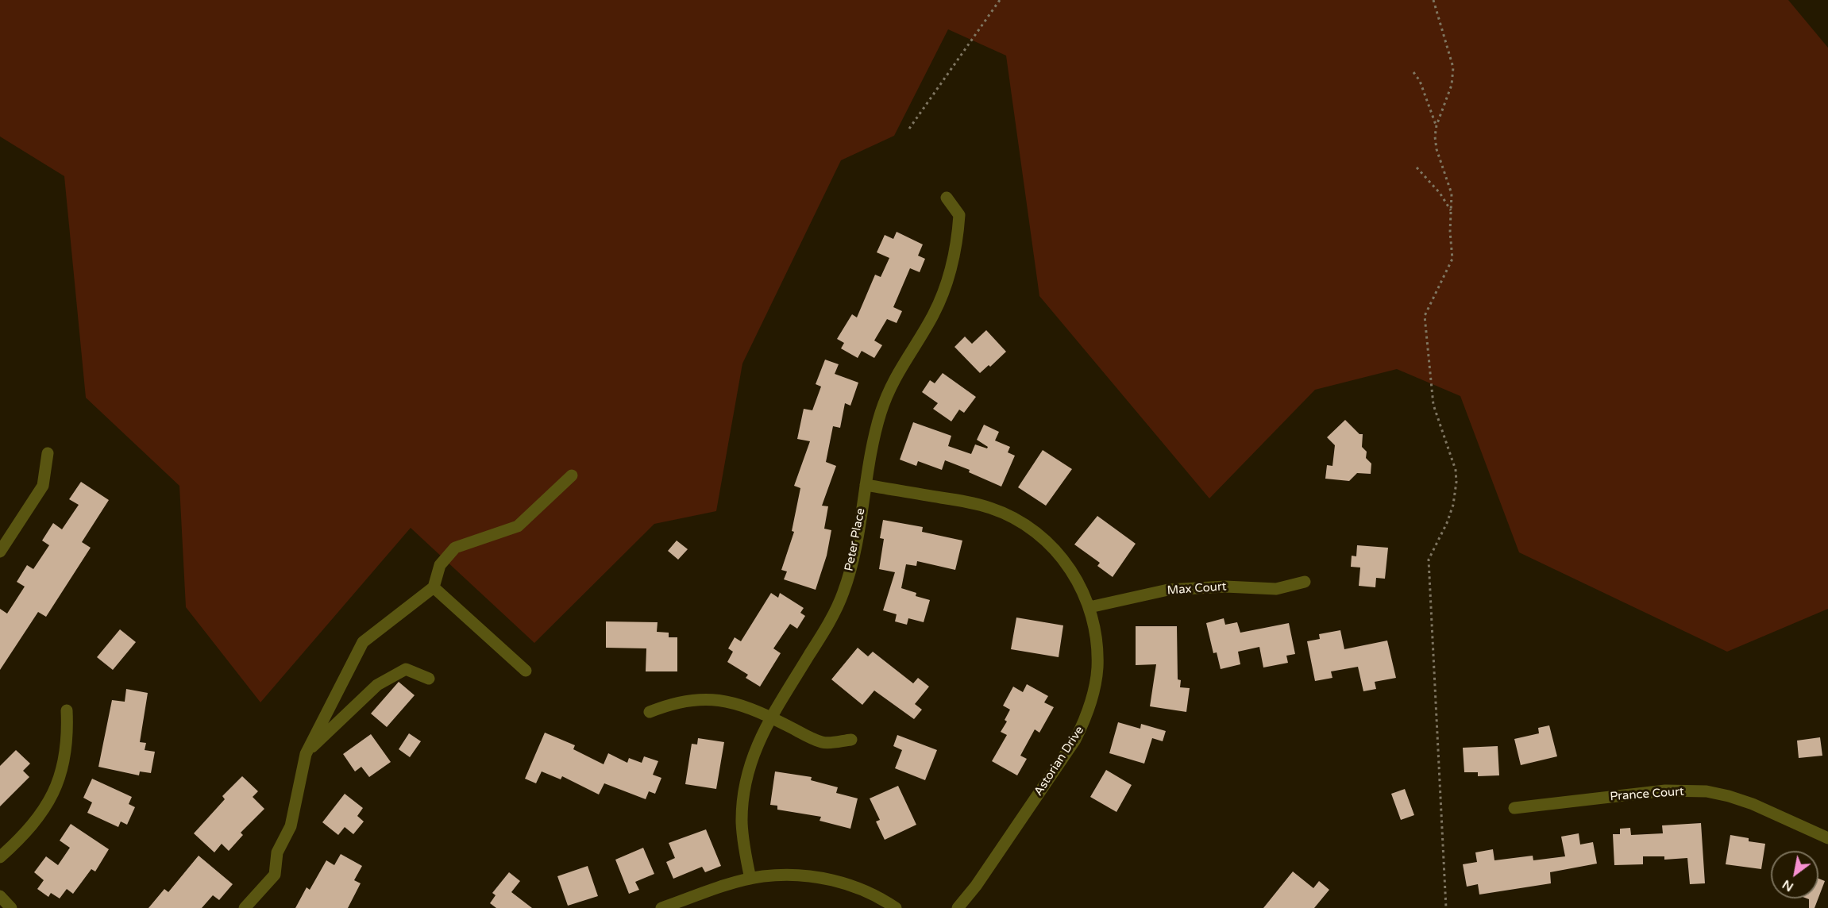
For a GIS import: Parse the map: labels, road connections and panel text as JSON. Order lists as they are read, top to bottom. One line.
{"streets":{"street":["Peter Place","Max Court","Astorian Drive","Prance Court"]},"crossings":[["Peter Place","Astorian Drive"],["Max Court","Astorian Drive"]],"north":"bottom left"}
